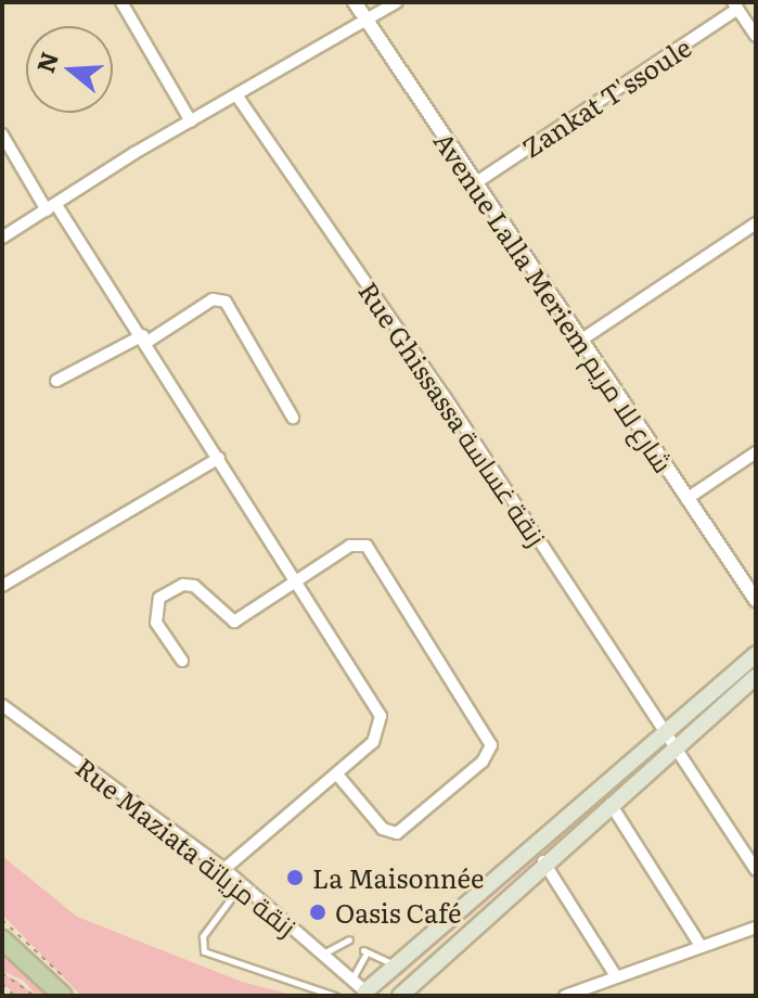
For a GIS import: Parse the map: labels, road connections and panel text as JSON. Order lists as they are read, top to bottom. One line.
{"streets":{"street":["Zankat T'ssoule","Avenue Lalla Meriem شارع للا مريم","Rue Ghissassa زنقة غساسة","Rue Maziata زنقة مزياتة"]},"crossings":[["Zankat T'ssoule","Avenue Lalla Meriem شارع للا مريم"]],"places":["La Maisonnée","Oasis Café"],"north":"left"}
